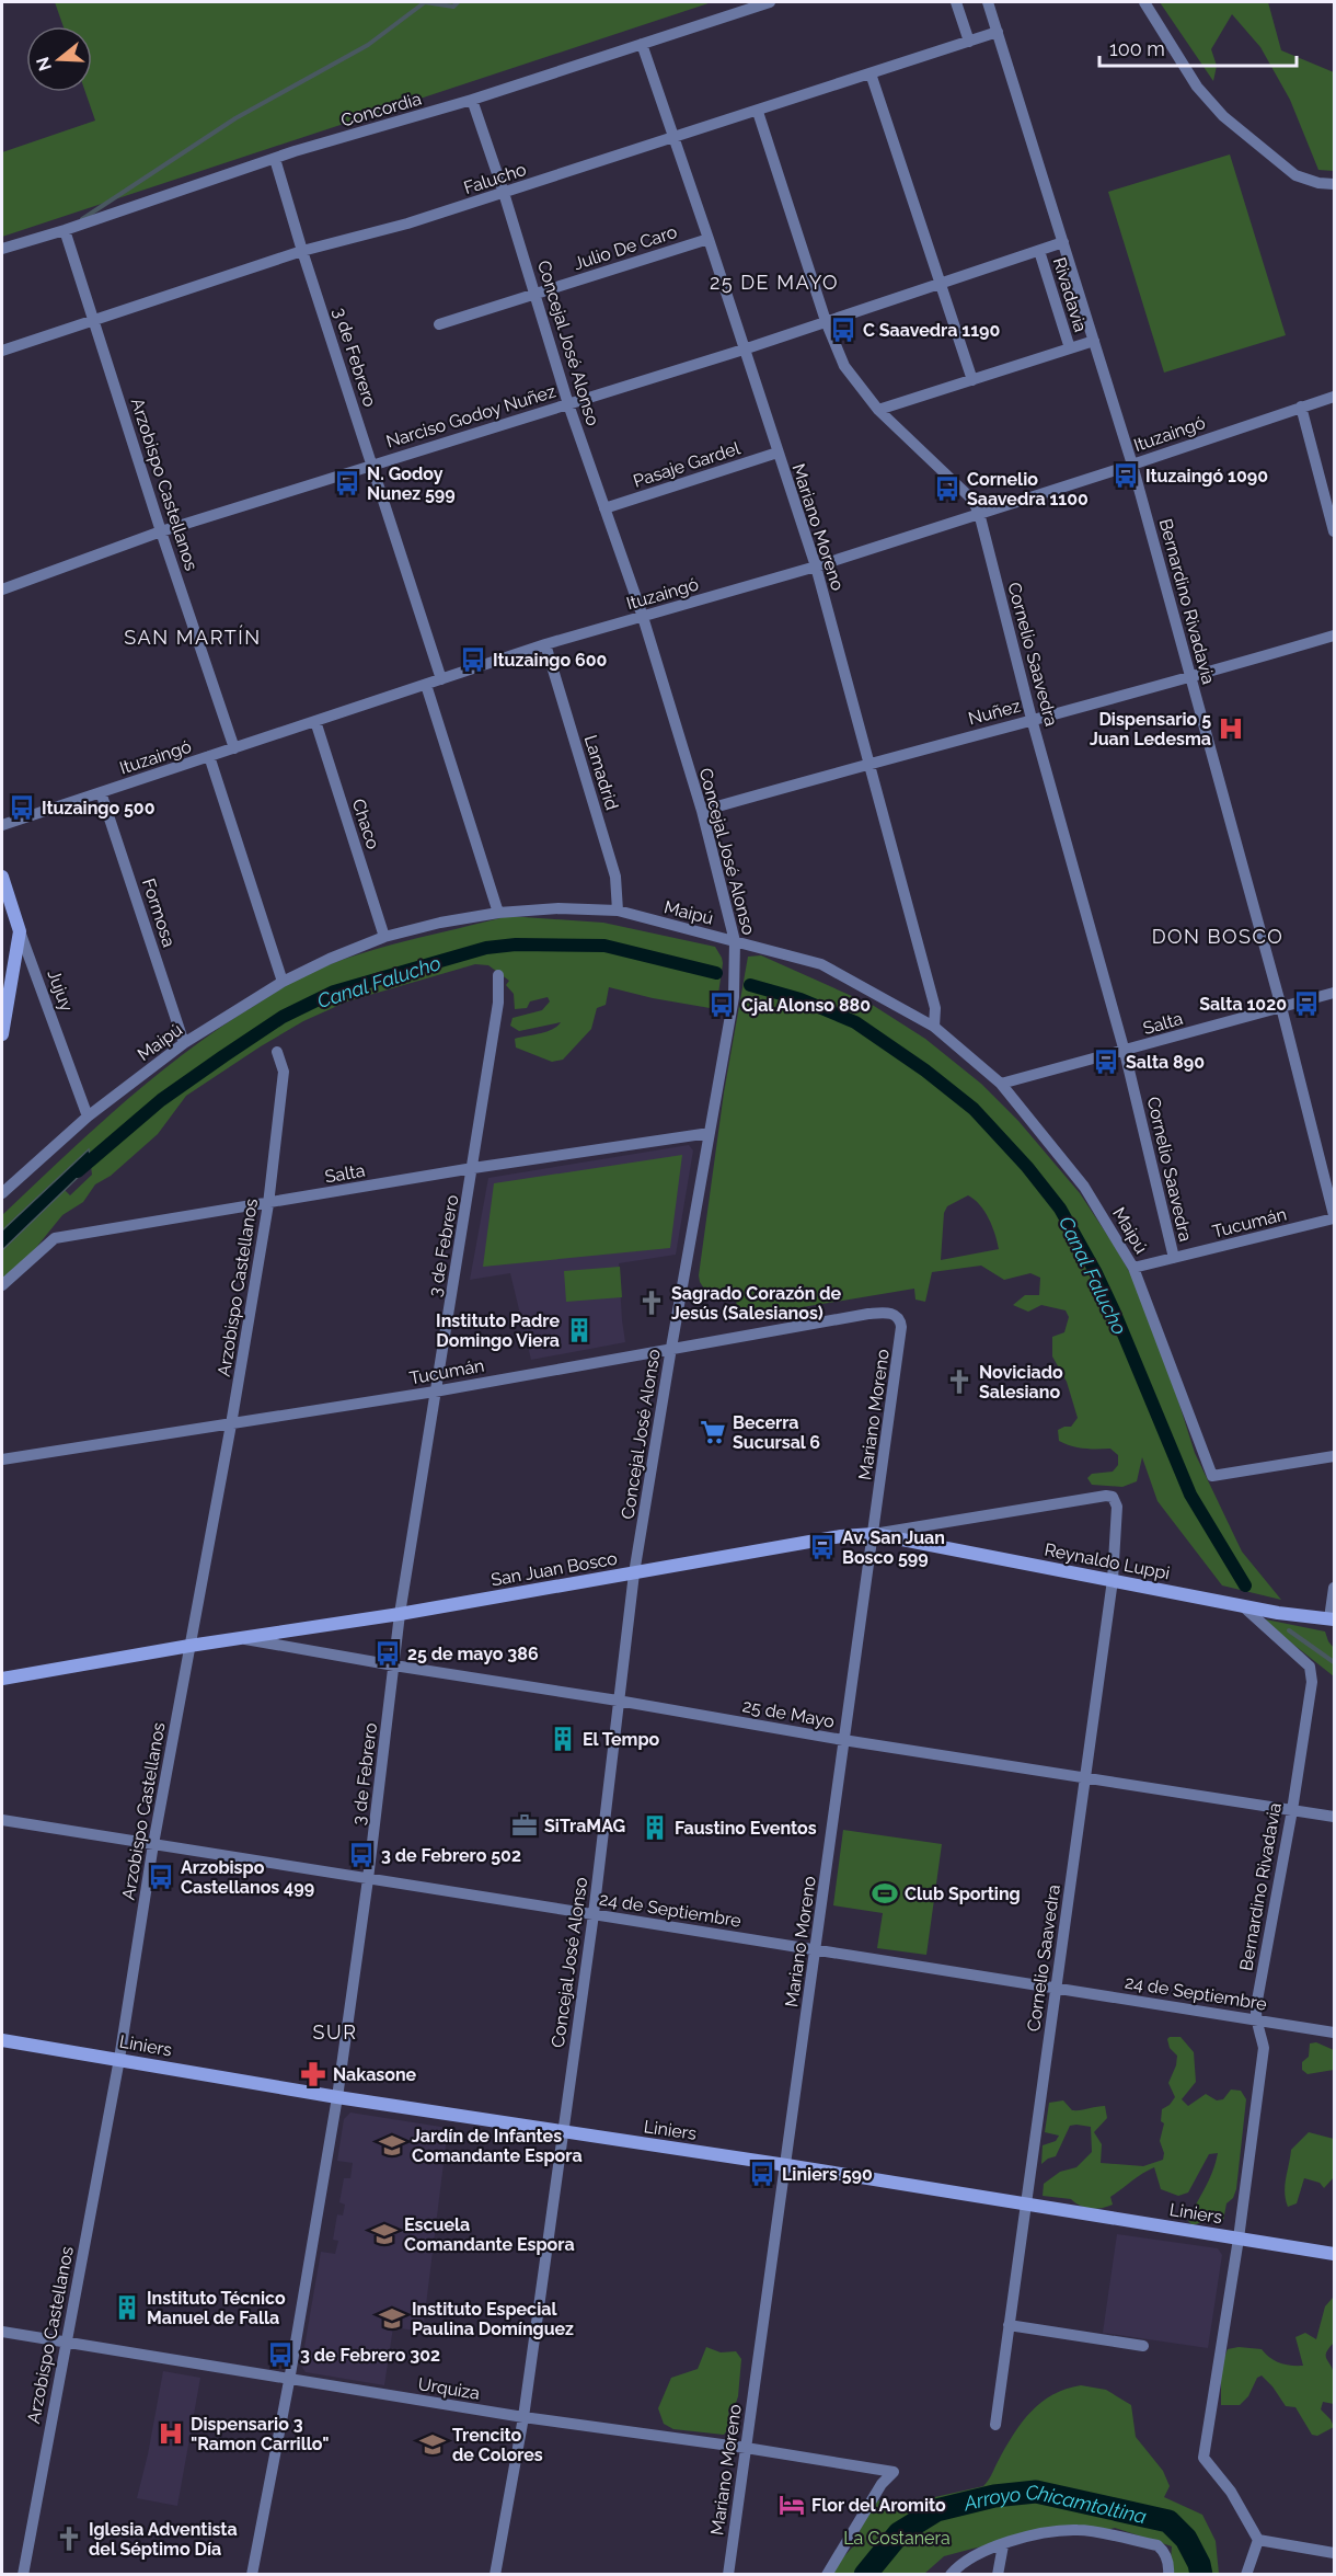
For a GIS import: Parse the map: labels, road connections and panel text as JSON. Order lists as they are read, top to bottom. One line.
{"streets":{"street":["Concordia","Falucho","Julio De Caro","Rivadavia","Concejal José Alonso","3 de Febrero","Narciso Godoy Nuñez","Ituzaingó","Pasaje Gardel","Arzobispo Castellanos","Mariano Moreno","Bernardino Rivadavia","Cornelio Saavedra","Nuñez","Lamadrid","Chaco","Formosa","Maipú","Jujuy","Salta","Tucumán","Reynaldo Luppi","San Juan Bosco","25 de Mayo","24 de Septiembre","Liniers","Urquiza"]},"crossings":[["Concordia","Concejal José Alonso"],["Concordia","3 de Febrero"],["Concordia","Arzobispo Castellanos"],["Concordia","Mariano Moreno"],["Falucho","Concejal José Alonso"],["Falucho","3 de Febrero"],["Falucho","Arzobispo Castellanos"],["Falucho","Mariano Moreno"],["Falucho","Bernardino Rivadavia"],["Falucho","Cornelio Saavedra"],["Julio De Caro","Concejal José Alonso"],["Julio De Caro","Mariano Moreno"],["Rivadavia","Narciso Godoy Nuñez"],["Concejal José Alonso","Narciso Godoy Nuñez"],["Concejal José Alonso","Ituzaingó"],["Concejal José Alonso","Pasaje Gardel"],["Concejal José Alonso","Nuñez"],["Concejal José Alonso","Maipú"],["Concejal José Alonso","Salta"],["Concejal José Alonso","Tucumán"],["Concejal José Alonso","San Juan Bosco"],["Concejal José Alonso","25 de Mayo"],["Concejal José Alonso","24 de Septiembre"],["Concejal José Alonso","Liniers"],["Concejal José Alonso","Urquiza"],["3 de Febrero","Narciso Godoy Nuñez"],["3 de Febrero","Ituzaingó"],["3 de Febrero","Salta"],["3 de Febrero","Tucumán"],["3 de Febrero","San Juan Bosco"],["3 de Febrero","25 de Mayo"],["3 de Febrero","24 de Septiembre"],["3 de Febrero","Liniers"],["3 de Febrero","Urquiza"],["Narciso Godoy Nuñez","Arzobispo Castellanos"],["Narciso Godoy Nuñez","Mariano Moreno"],["Narciso Godoy Nuñez","Bernardino Rivadavia"],["Narciso Godoy Nuñez","Cornelio Saavedra"],["Ituzaingó","Arzobispo Castellanos"],["Ituzaingó","Mariano Moreno"],["Ituzaingó","Bernardino Rivadavia"],["Ituzaingó","Cornelio Saavedra"],["Ituzaingó","Lamadrid"],["Ituzaingó","Chaco"],["Ituzaingó","Formosa"],["Pasaje Gardel","Mariano Moreno"],["Arzobispo Castellanos","Salta"],["Arzobispo Castellanos","Tucumán"],["Arzobispo Castellanos","San Juan Bosco"],["Arzobispo Castellanos","24 de Septiembre"],["Arzobispo Castellanos","Liniers"],["Arzobispo Castellanos","Urquiza"],["Mariano Moreno","Nuñez"],["Mariano Moreno","Maipú"],["Mariano Moreno","Tucumán"],["Mariano Moreno","Reynaldo Luppi"],["Mariano Moreno","San Juan Bosco"],["Mariano Moreno","25 de Mayo"],["Mariano Moreno","24 de Septiembre"],["Mariano Moreno","Liniers"],["Mariano Moreno","Urquiza"],["Bernardino Rivadavia","Nuñez"],["Bernardino Rivadavia","Salta"],["Bernardino Rivadavia","Tucumán"],["Bernardino Rivadavia","Reynaldo Luppi"],["Bernardino Rivadavia","25 de Mayo"],["Bernardino Rivadavia","24 de Septiembre"],["Bernardino Rivadavia","Liniers"],["Cornelio Saavedra","Nuñez"],["Cornelio Saavedra","Salta"],["Cornelio Saavedra","Tucumán"],["Cornelio Saavedra","Reynaldo Luppi"],["Cornelio Saavedra","San Juan Bosco"],["Cornelio Saavedra","25 de Mayo"],["Cornelio Saavedra","24 de Septiembre"],["Cornelio Saavedra","Liniers"],["Lamadrid","Maipú"],["Chaco","Maipú"],["Formosa","Maipú"],["Maipú","Jujuy"],["Maipú","Salta"],["Maipú","Tucumán"],["Reynaldo Luppi","San Juan Bosco"],["San Juan Bosco","25 de Mayo"]],"districts":["25 DE MAYO","SAN MARTÍN","DON BOSCO","SUR"],"water":["Canal Falucho","Arroyo Chicamtoltina"],"parks":["La Costanera"],"places":{"bus stop":["C Saavedra 1190","Ituzaingó 1090","N. Godoy Nunez 599","Cornelio Saavedra 1100","Ituzaingo 600","Ituzaingo 500","Salta 1020","Cjal Alonso 880","Salta 890","Av. San Juan Bosco 599","25 de mayo 386","3 de Febrero 502","Arzobispo Castellanos 499","Liniers 590","3 de Febrero 302"],"hospital":["Dispensario 5 Juan Ledesma","Dispensario 3 \"Ramon Carrillo\""],"church":["Sagrado Corazón de Jesús (Salesianos)","Noviciado Salesiano","Iglesia Adventista del Séptimo Día"],"building":["Instituto Padre Domingo Viera","El Tempo","Faustino Eventos","Instituto Técnico Manuel de Falla"],"supermarket":["Becerra Sucursal 6"],"office":["SiTraMAG"],"sports":["Club Sporting"],"pharmacy":["Nakasone"],"school or university":["Jardín de Infantes Comandante Espora","Escuela Comandante Espora","Instituto Especial Paulina Domínguez","Trencito de Colores"],"hotel":["Flor del Aromito"]},"scale_bar":"100 m","north":"left"}
